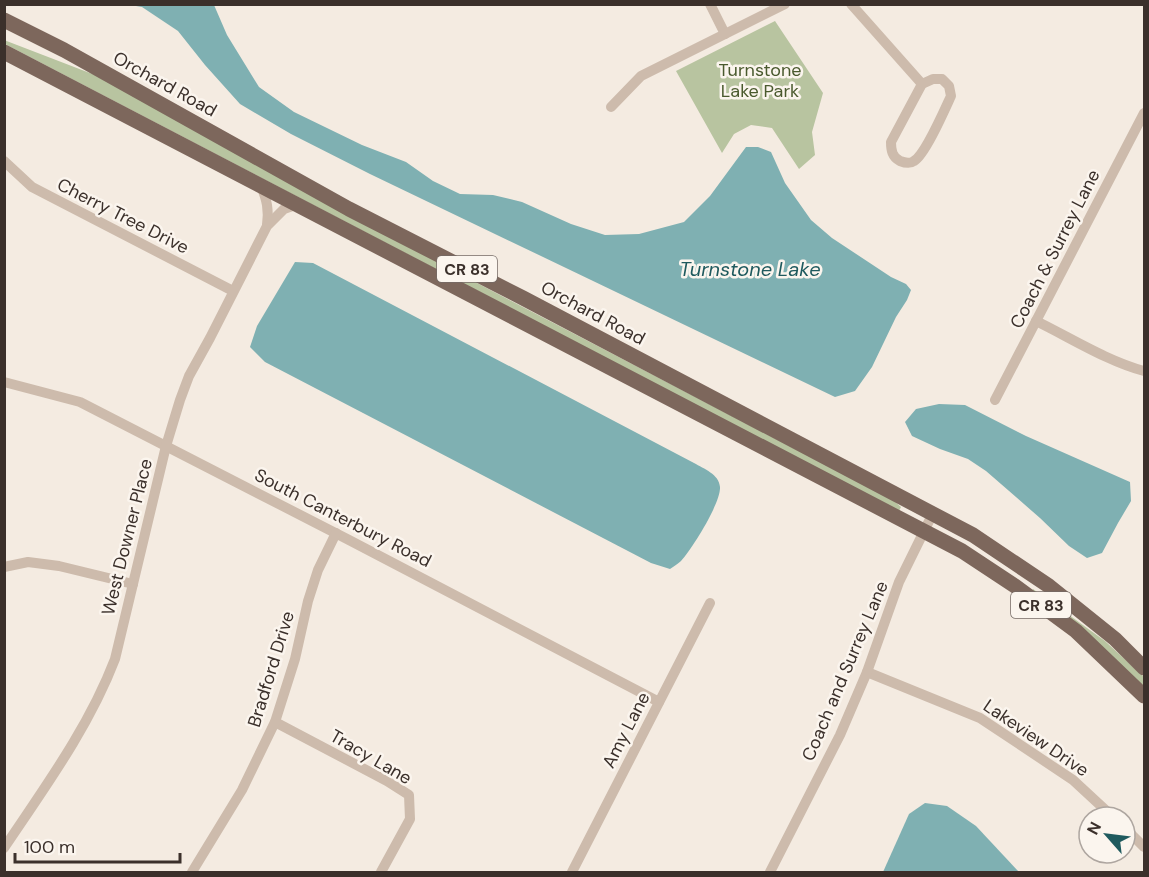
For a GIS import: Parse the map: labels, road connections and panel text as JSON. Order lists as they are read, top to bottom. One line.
{"streets":{"main road":["Orchard Road","CR 83"],"street":["Cherry Tree Drive","Coach & Surrey Lane","South Canterbury Road","West Downer Place","Bradford Drive","Coach and Surrey Lane","Amy Lane","Lakeview Drive","Tracy Lane"]},"crossings":[["Orchard Road","Coach and Surrey Lane"],["Cherry Tree Drive","West Downer Place"],["CR 83","West Downer Place"],["CR 83","Coach and Surrey Lane"],["South Canterbury Road","West Downer Place"],["South Canterbury Road","Bradford Drive"],["South Canterbury Road","Amy Lane"],["Bradford Drive","Tracy Lane"],["Coach and Surrey Lane","Lakeview Drive"]],"water":["Turnstone Lake"],"parks":["Turnstone Lake Park"],"scale_bar":"100 m","north":"top left"}
